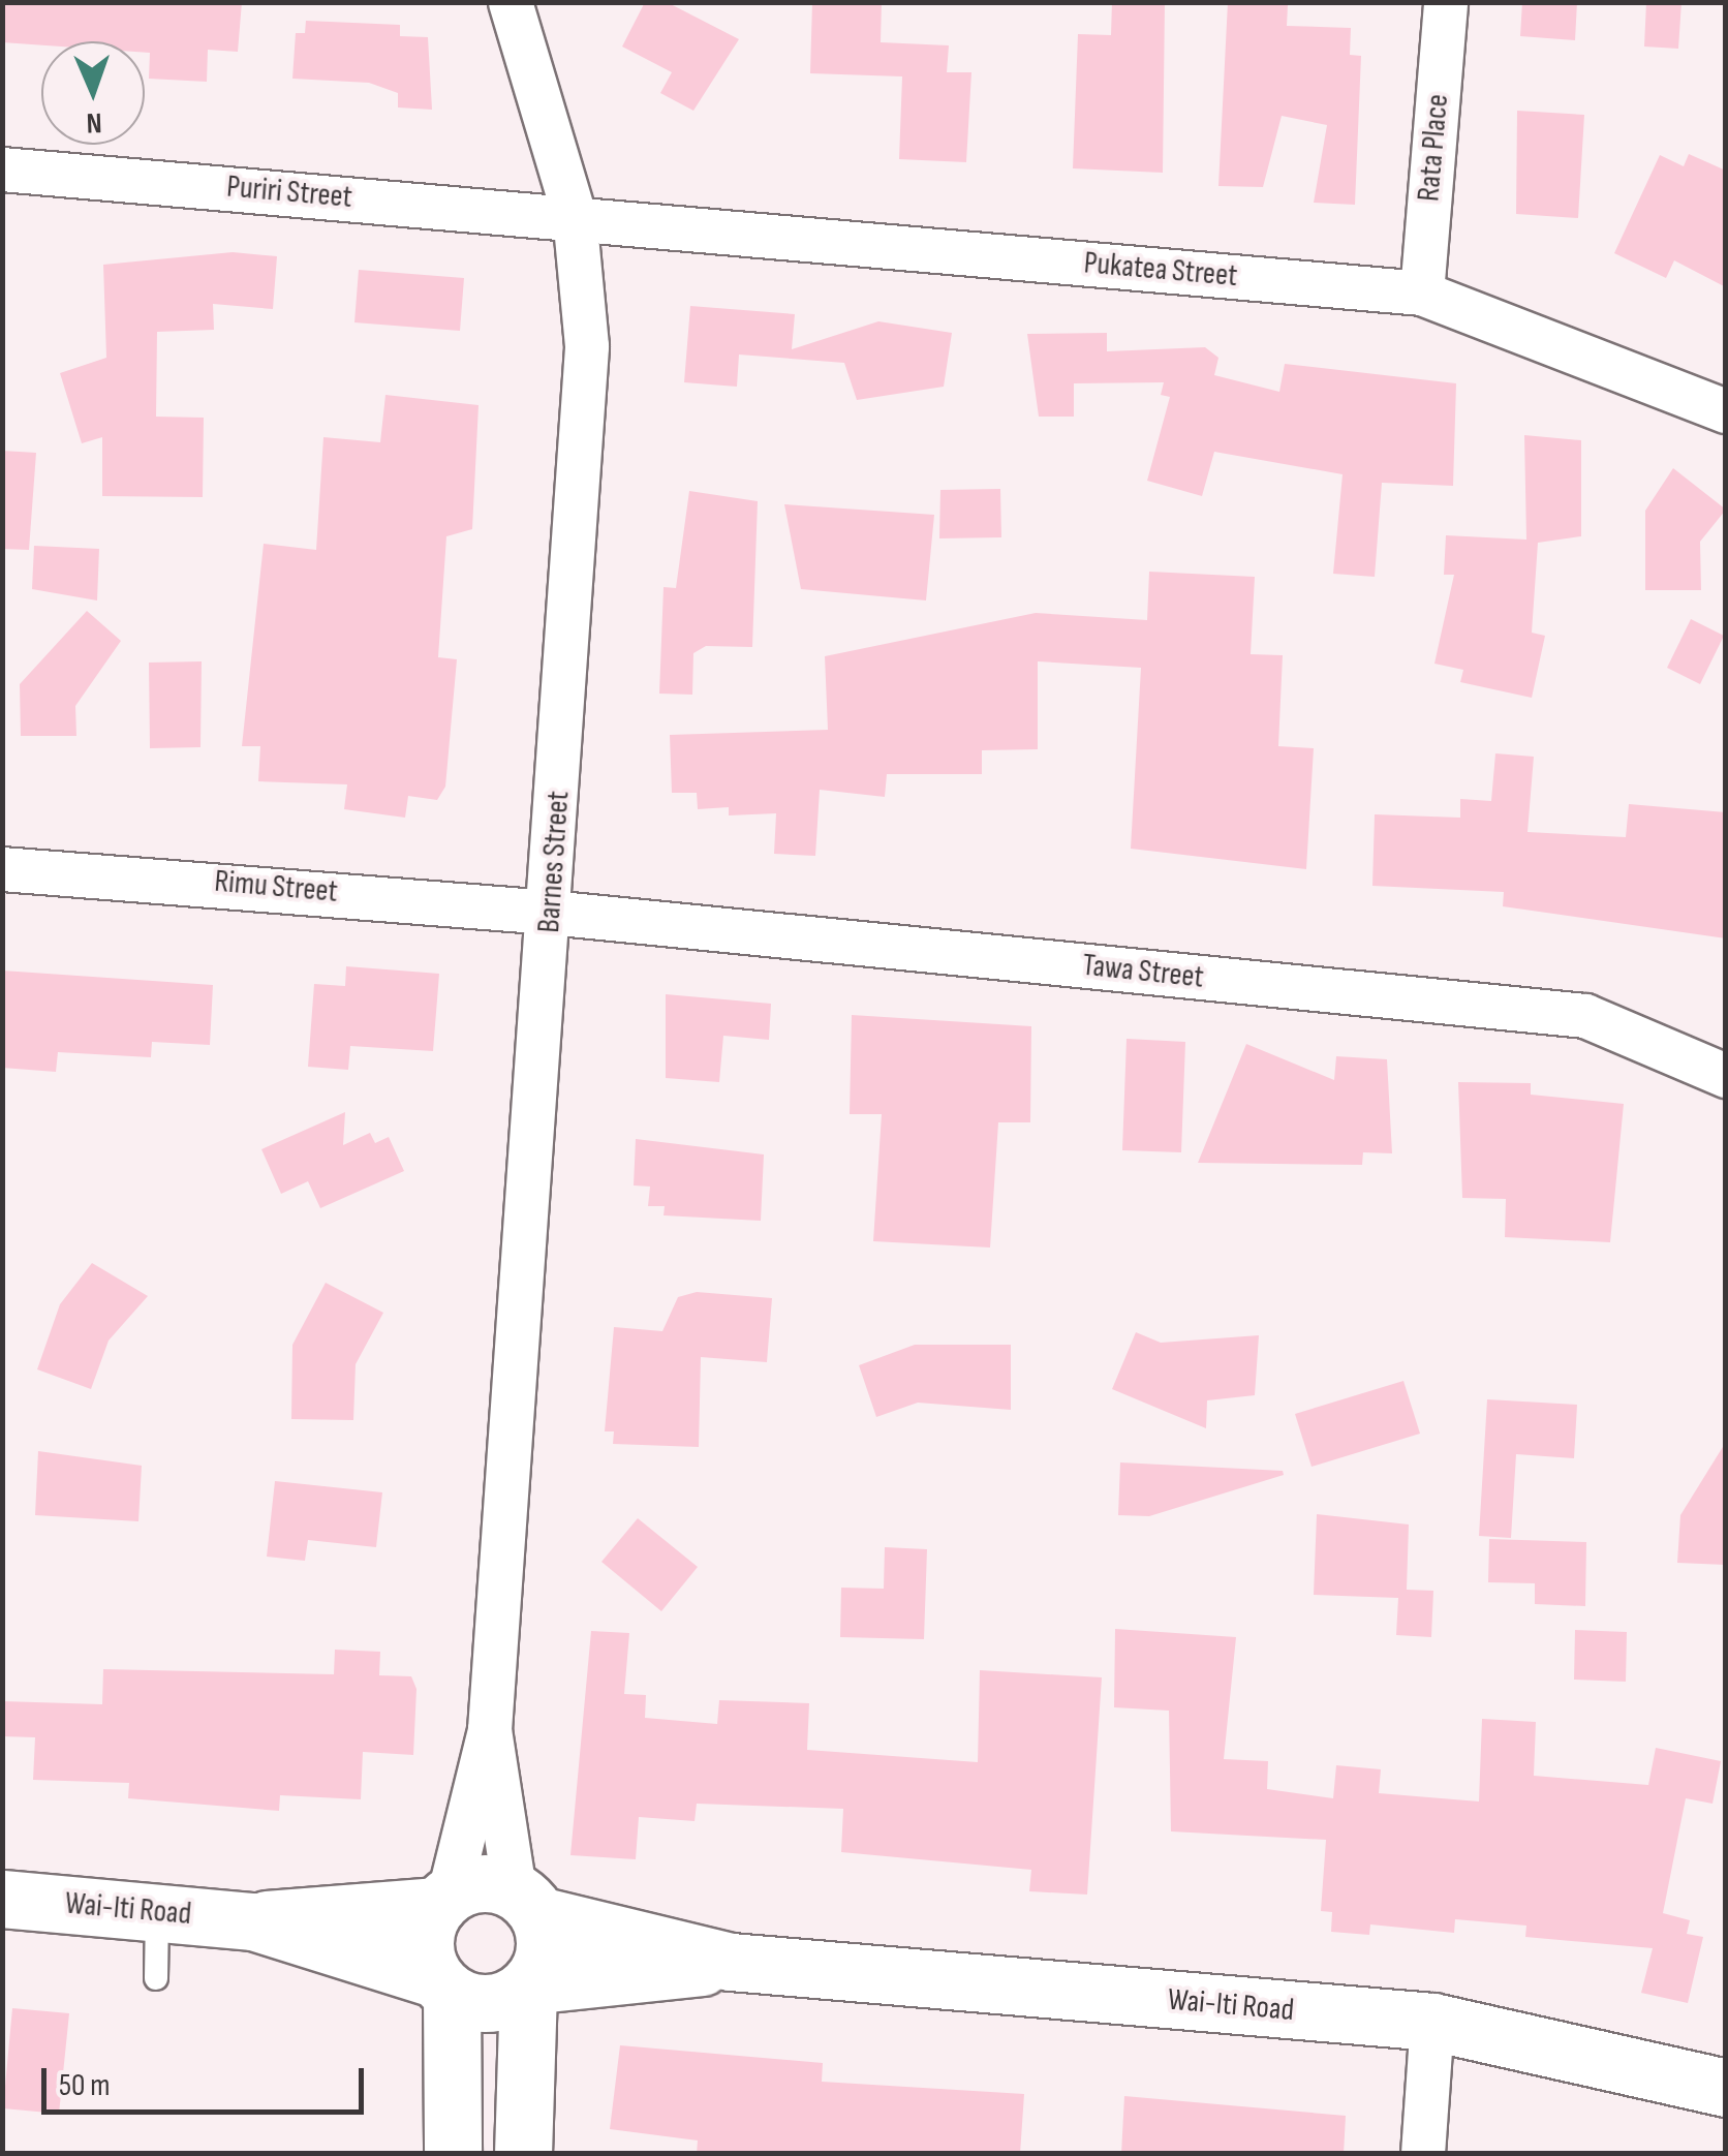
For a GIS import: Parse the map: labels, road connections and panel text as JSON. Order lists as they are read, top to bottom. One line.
{"streets":{"street":["Rata Place","Puriri Street","Pukatea Street","Barnes Street","Rimu Street","Tawa Street","Wai-Iti Road"]},"crossings":[["Rata Place","Pukatea Street"],["Puriri Street","Pukatea Street"],["Puriri Street","Barnes Street"],["Pukatea Street","Barnes Street"],["Barnes Street","Rimu Street"],["Barnes Street","Tawa Street"],["Barnes Street","Wai-Iti Road"],["Rimu Street","Tawa Street"]],"scale_bar":"50 m","north":"bottom"}
